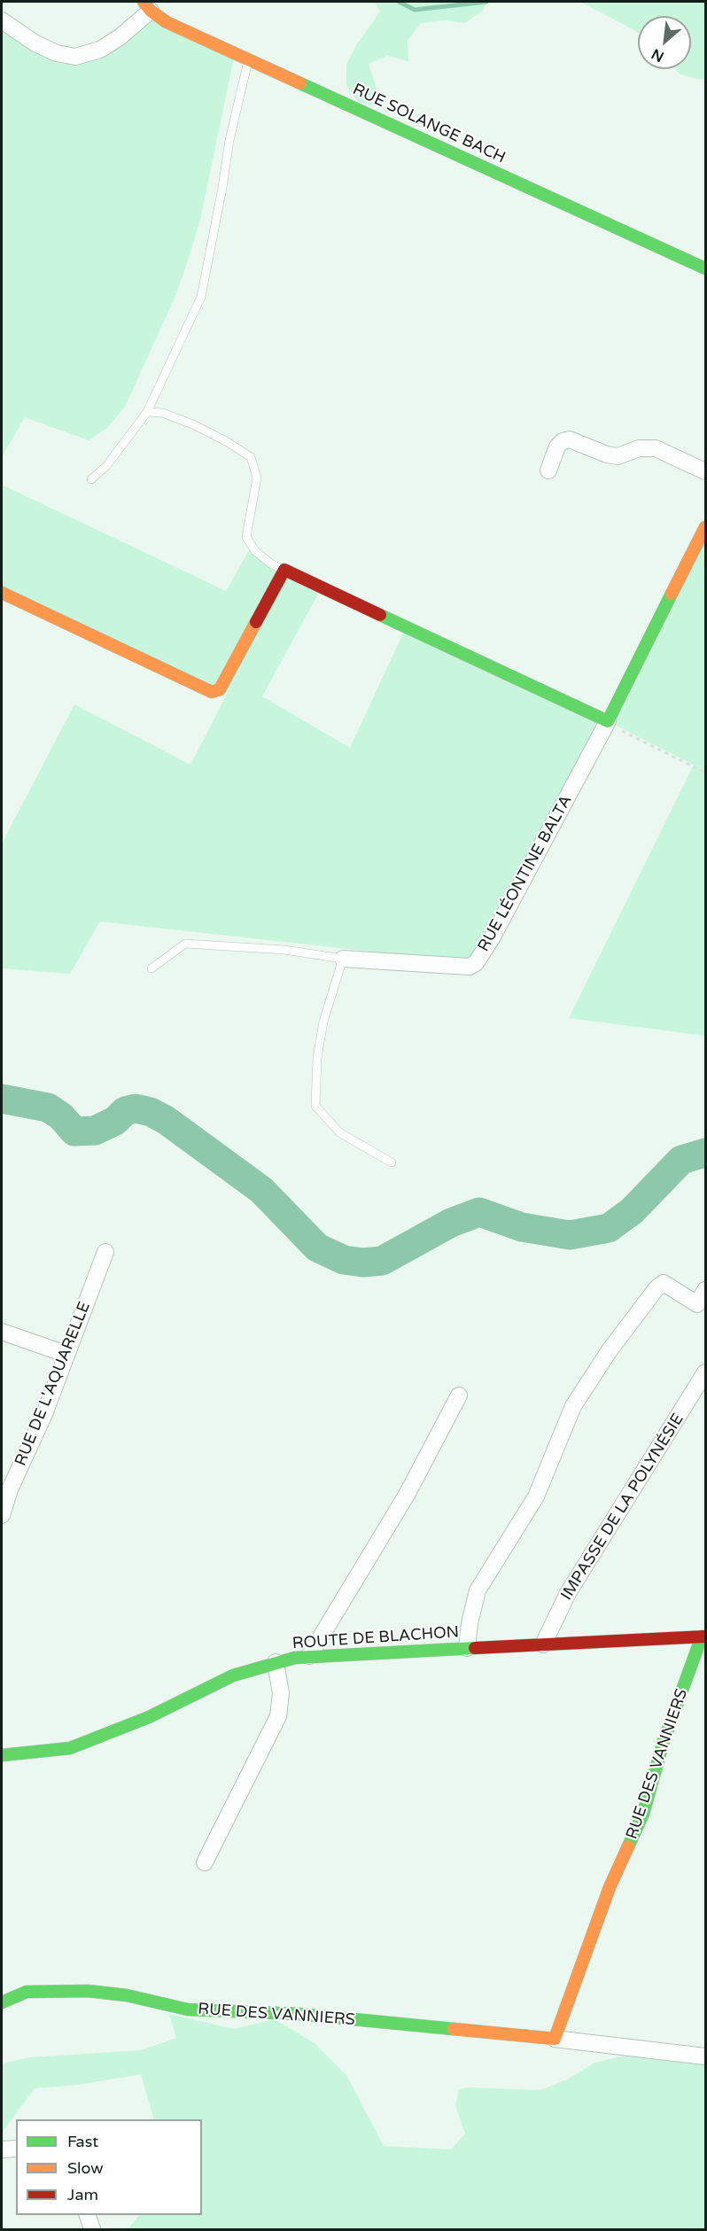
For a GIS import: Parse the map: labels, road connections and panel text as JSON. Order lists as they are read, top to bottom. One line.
{"streets":{"street":["RUE SOLANGE BACH","RUE LÉONTINE BALTA","RUE DE L'AQUARELLE","IMPASSE DE LA POLYNÉSIE","ROUTE DE BLACHON","RUE DES VANNIERS"]},"crossings":[["IMPASSE DE LA POLYNÉSIE","ROUTE DE BLACHON"],["ROUTE DE BLACHON","RUE DES VANNIERS"]],"legend":["Fast","Slow","Jam"],"north":"bottom left"}
